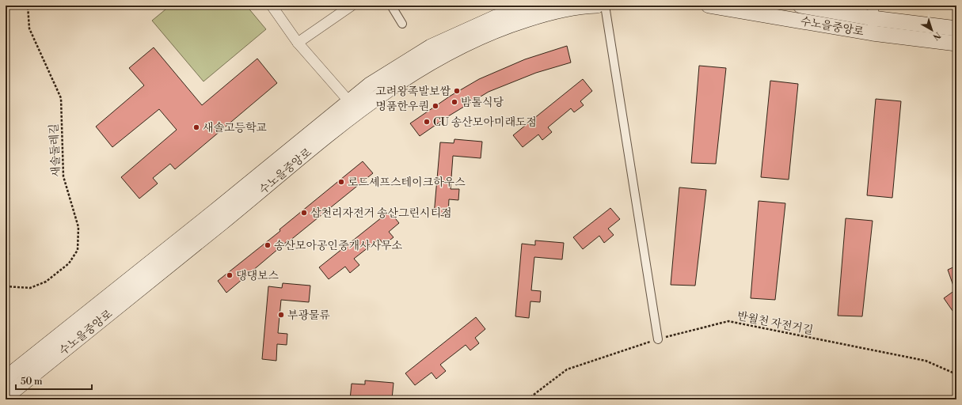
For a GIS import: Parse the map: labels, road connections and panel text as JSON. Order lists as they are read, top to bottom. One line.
{"streets":{"main road":["수노을중앙로"],"path":["새솔둘레길","반월천 자전거길"]},"places":["고려왕족발보쌈","밤톨식당","명품한우퀀","CU 송산모아미래도점","새솔고등학교","로드셰프스테이크하우스","삼천리자전거 송산그린시티점","송산모아공인중개사사무소","댕댕보스","부광물류"],"scale_bar":"50 m","north":"bottom right"}
